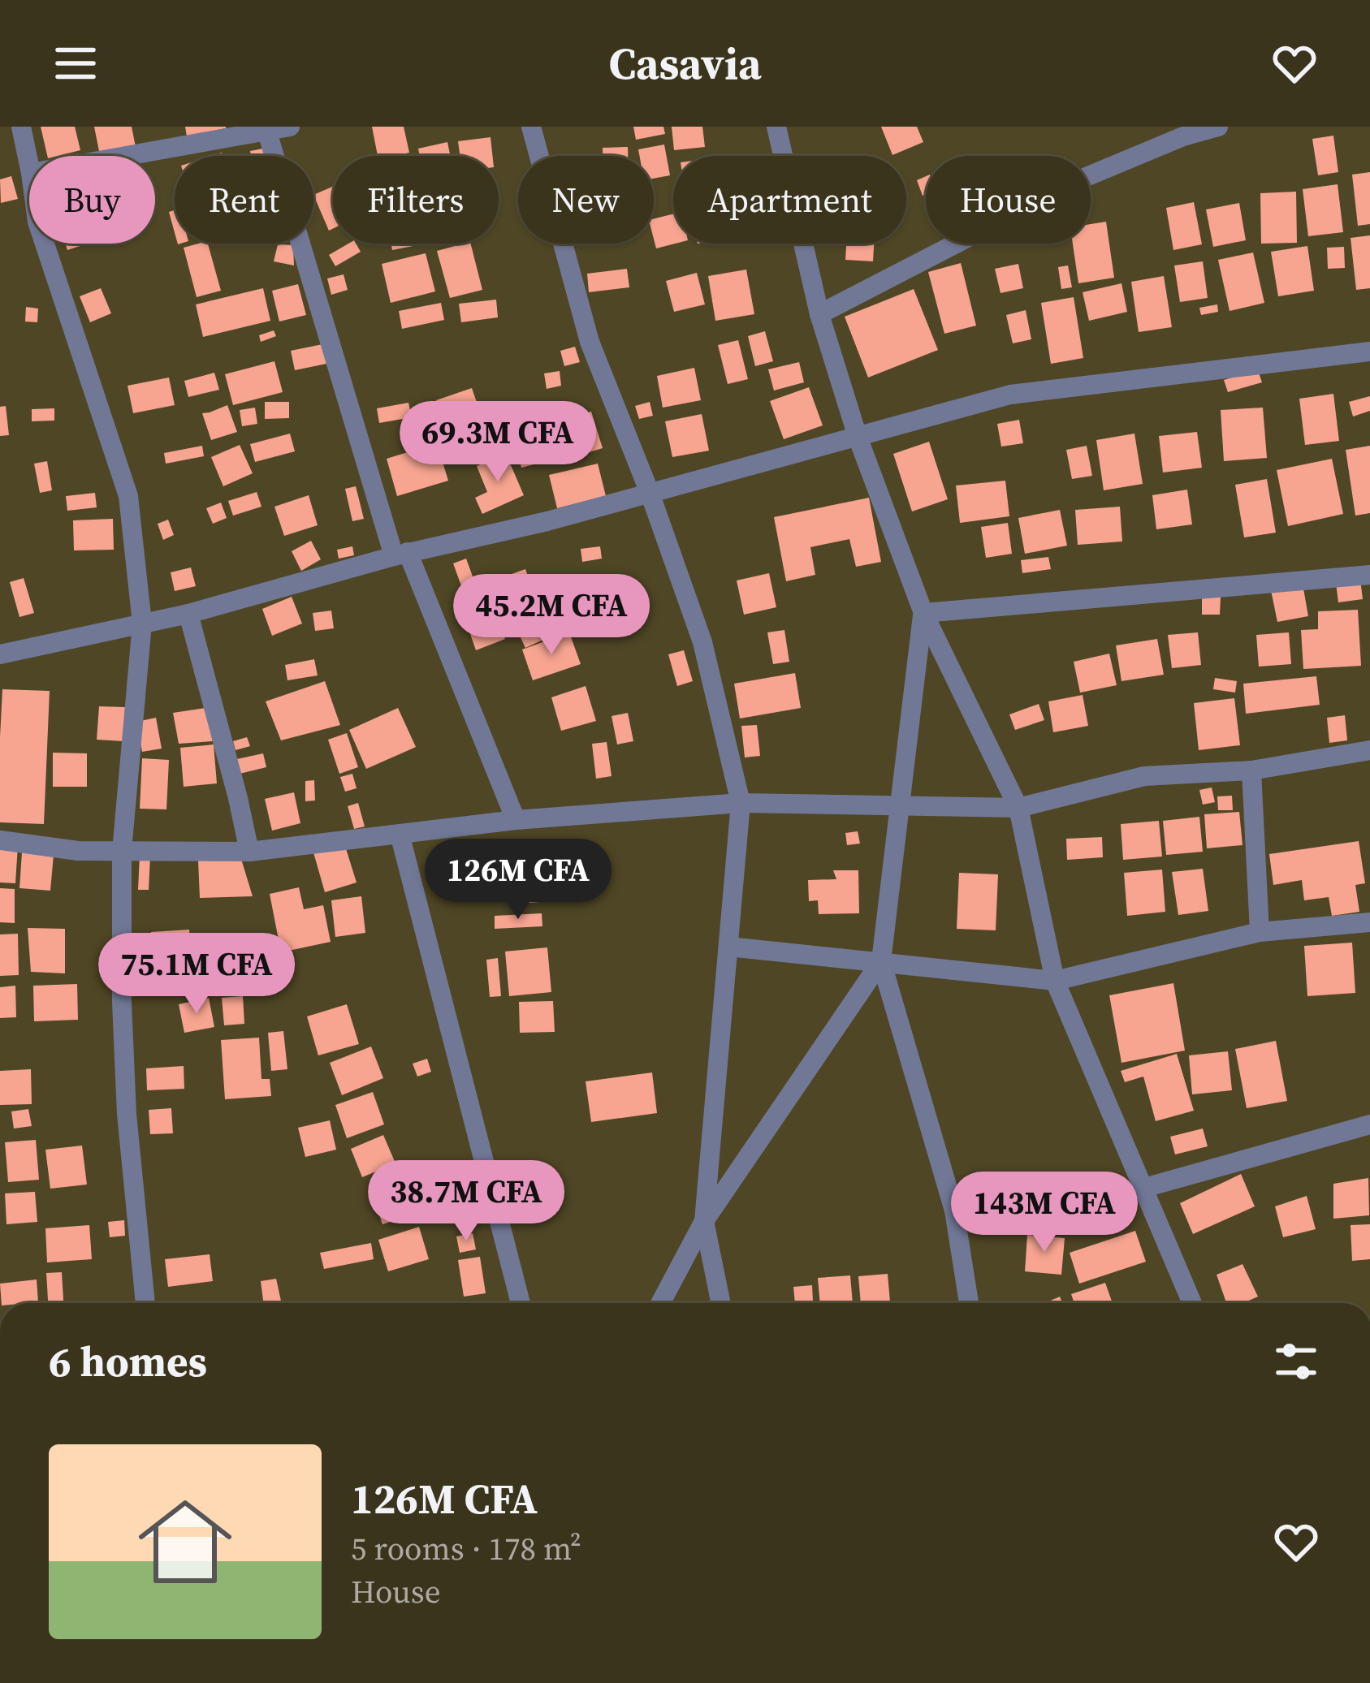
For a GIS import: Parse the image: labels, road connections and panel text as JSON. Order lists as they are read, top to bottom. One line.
{"page":{"header":"Casavia","chip":["Buy","Rent","Filters","New","Apartment","House"],"price":["69.3M CFA","45.2M CFA","126M CFA","75.1M CFA","38.7M CFA","143M CFA"],"heading":"6 homes","list":[{"name":"126M CFA","note":"5 rooms · 178 m² · House"}]}}
